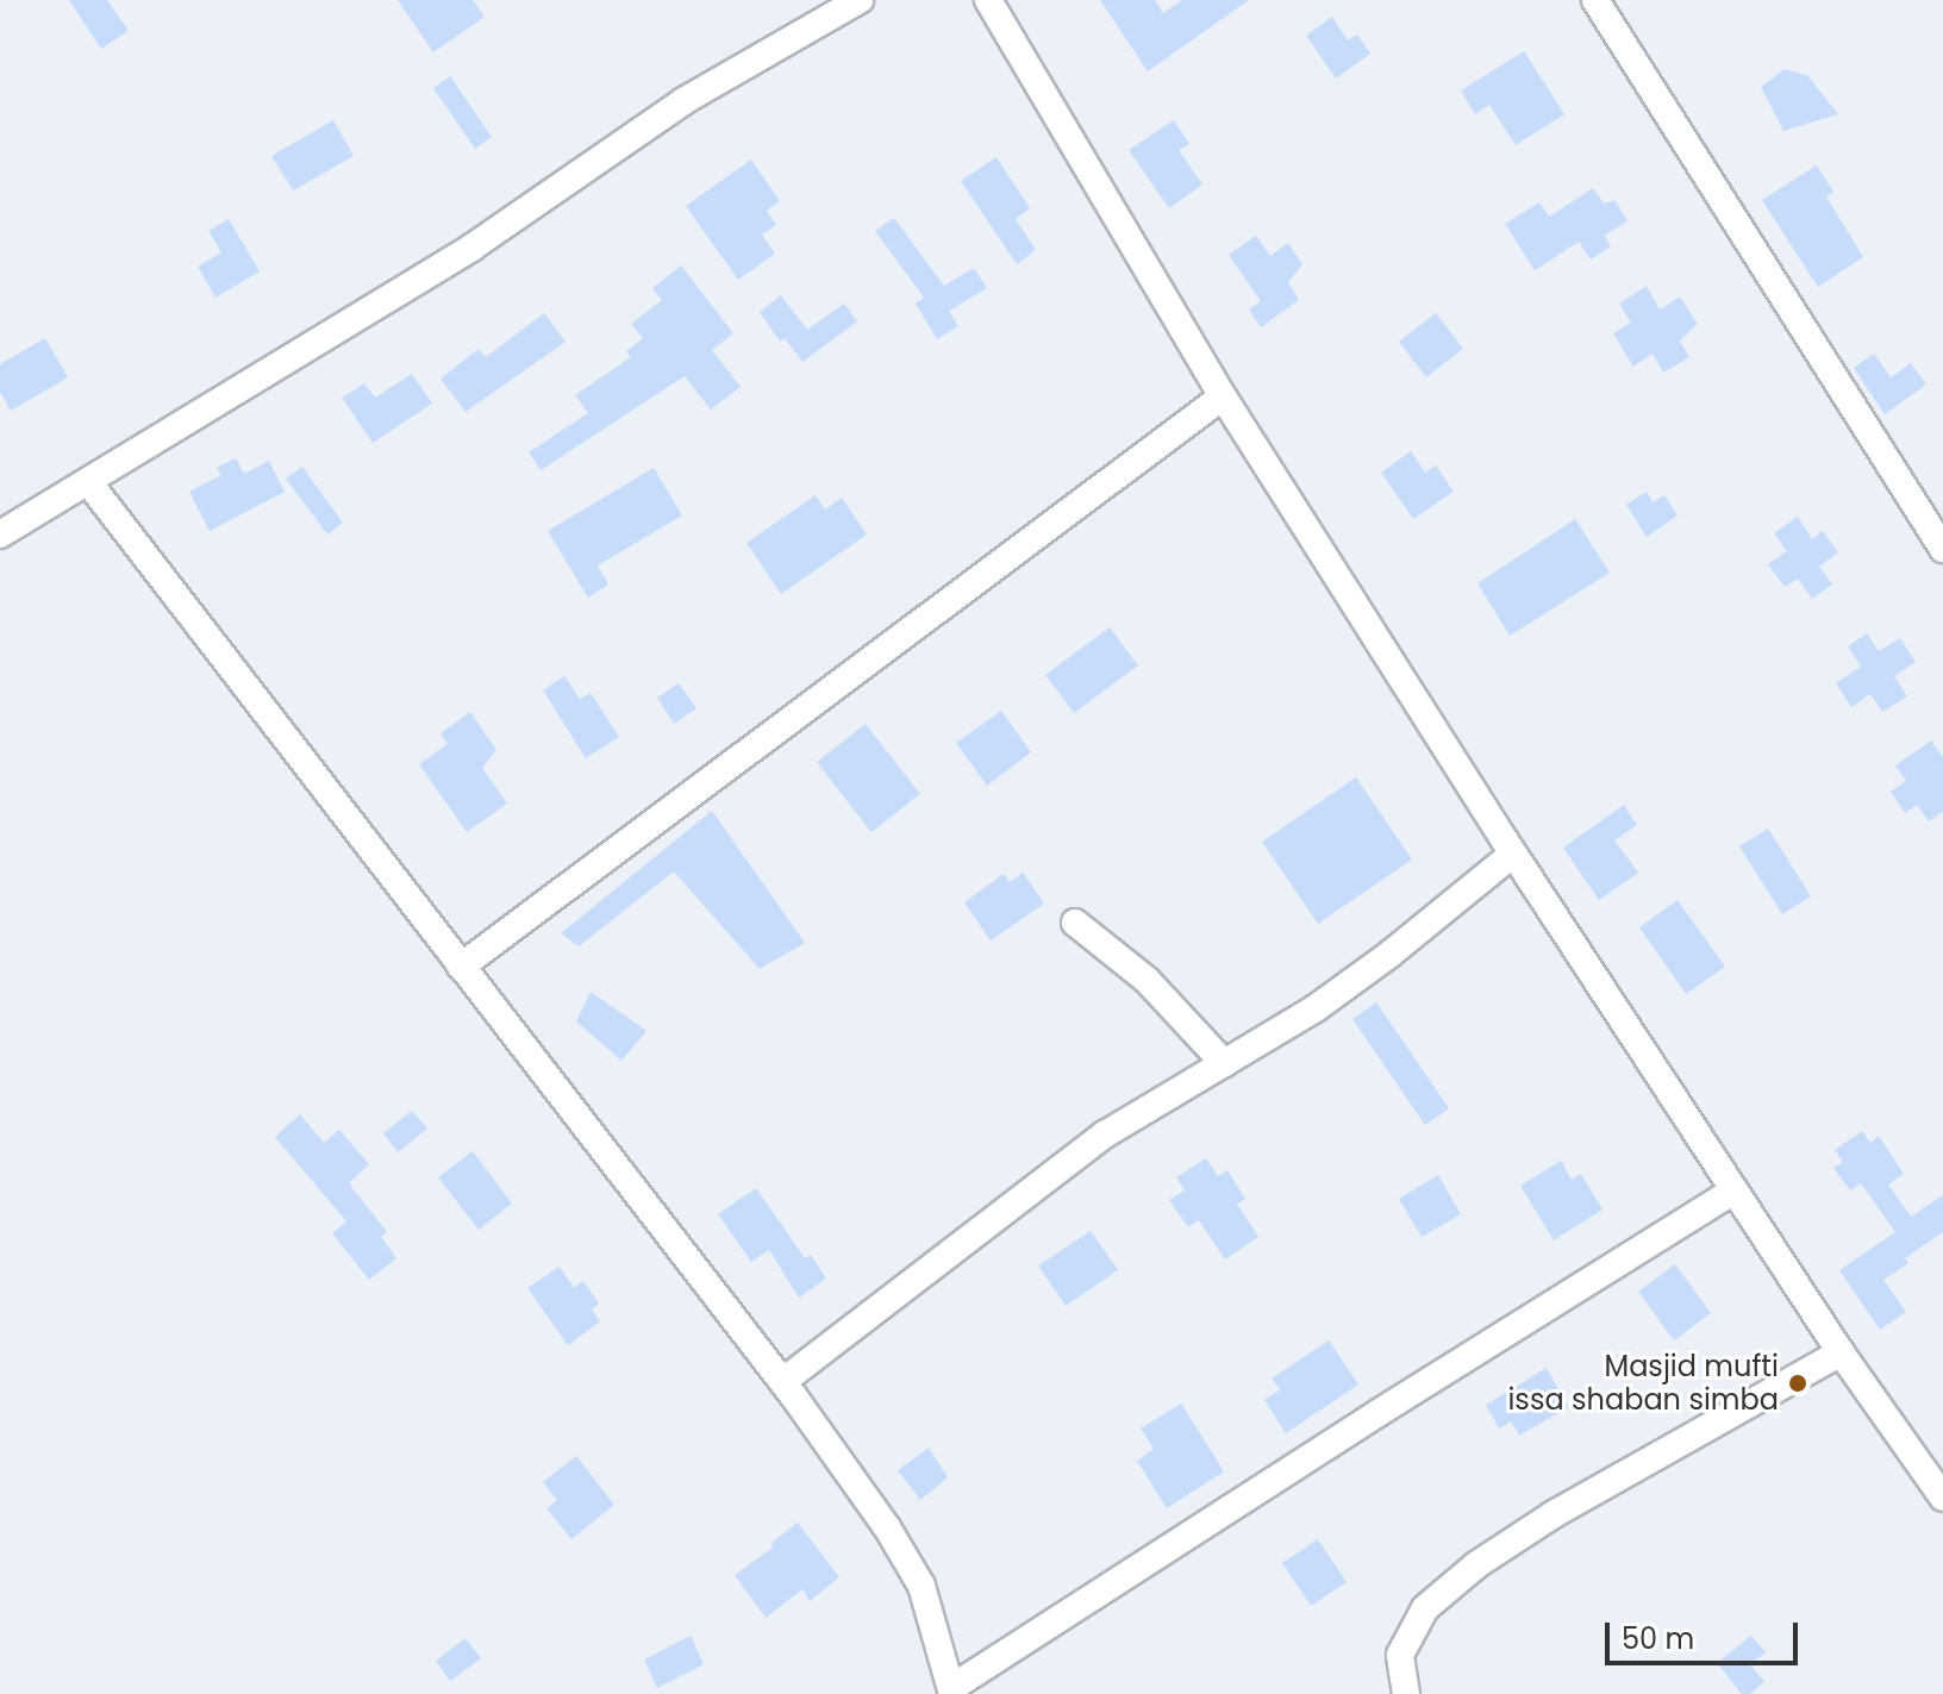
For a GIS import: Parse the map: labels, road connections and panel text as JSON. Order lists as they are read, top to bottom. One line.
{"places":["Masjid mufti issa shaban simba"],"scale_bar":"50 m"}
